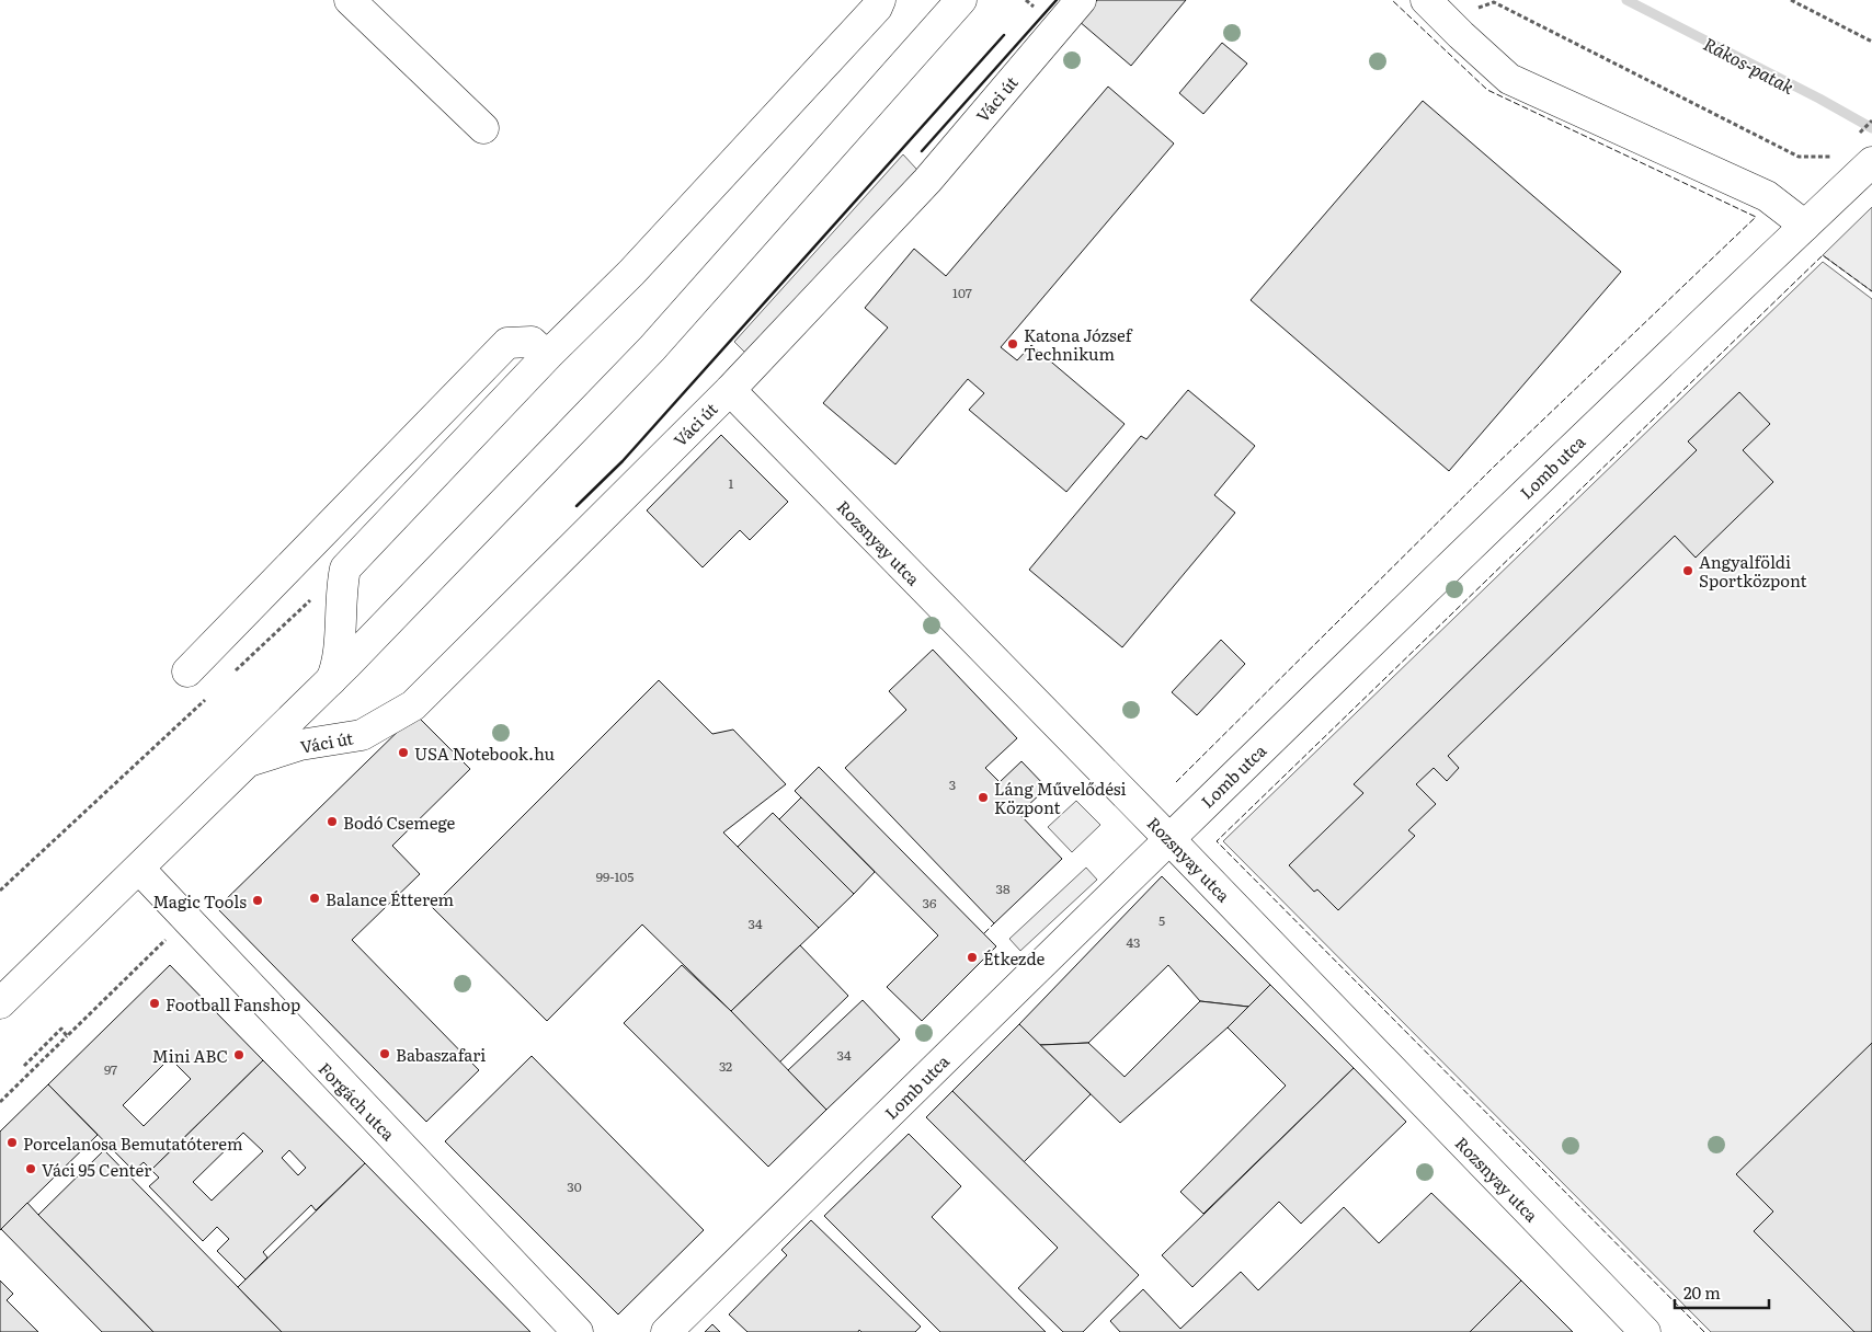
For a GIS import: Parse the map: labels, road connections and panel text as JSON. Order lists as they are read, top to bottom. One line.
{"streets":{"street":["Váci út","Lomb utca","Rozsnyay utca","Forgách utca"]},"crossings":[["Váci út","Rozsnyay utca"],["Váci út","Forgách utca"],["Lomb utca","Rozsnyay utca"]],"water":["Rákos-patak"],"places":["Katona József Technikum","Angyalföldi Sportközpont","USA Notebook.hu","Láng Művelődési Központ","Bodó Csemege","Balance Étterem","Magic Tools","Étkezde","Football Fanshop","Babaszafari","Mini ABC","Porcelanosa Bemutatóterem","Váci 95 Center"],"house_numbers":["107","1","3","99-105","38","36","5","34","43","34","32","97","30"],"scale_bar":"20 m"}
